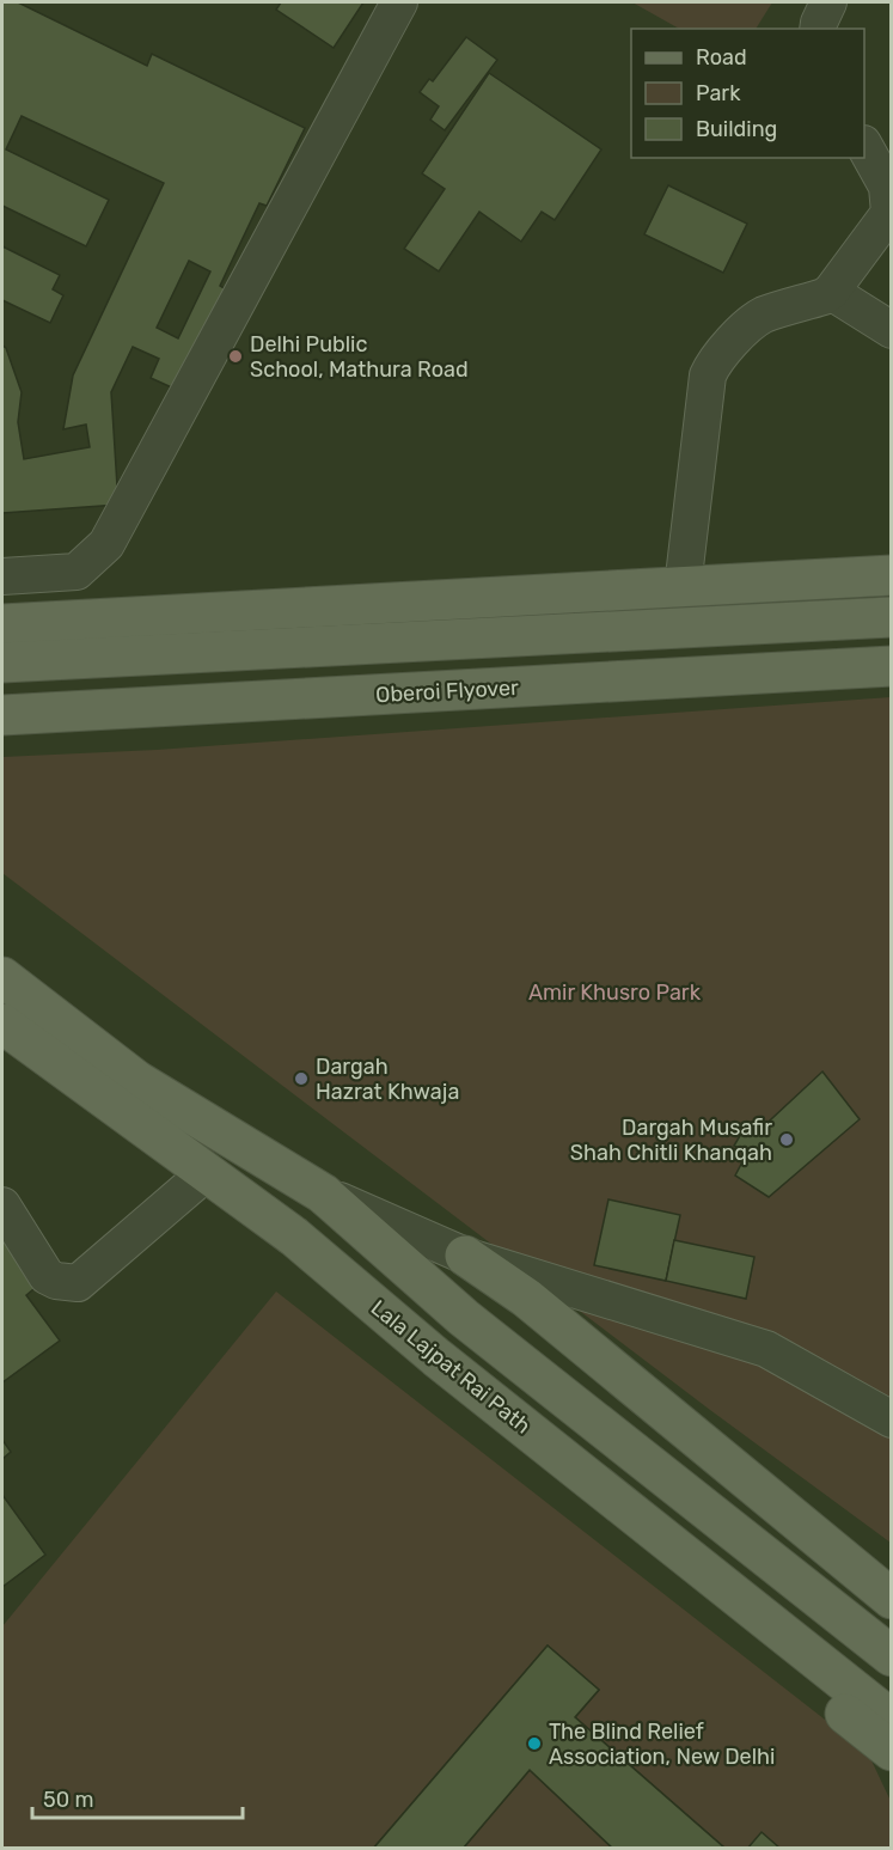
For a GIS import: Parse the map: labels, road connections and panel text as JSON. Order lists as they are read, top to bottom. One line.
{"streets":{"main road":["Oberoi Flyover","Lala Lajpat Rai Path"]},"parks":["Amir Khusro Park"],"places":["Delhi Public School, Mathura Road","Dargah Hazrat Khwaja","Dargah Musafir Shah Chitli Khanqah","The Blind Relief Association, New Delhi"],"legend":["Road","Park","Building"],"scale_bar":"50 m"}
